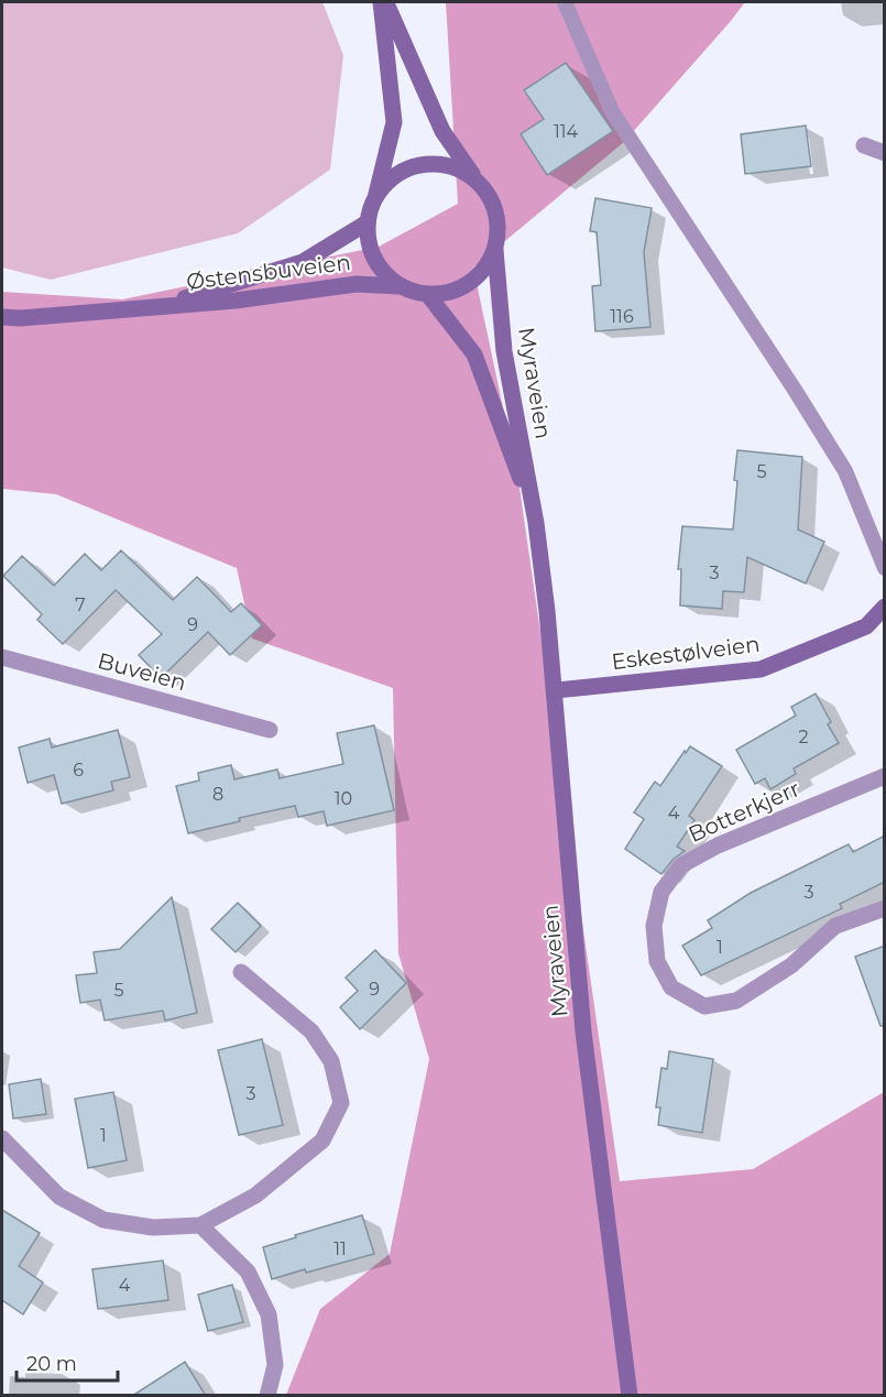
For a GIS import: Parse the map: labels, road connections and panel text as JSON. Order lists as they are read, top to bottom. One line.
{"streets":{"main road":["Østensbuveien","Myraveien","Eskestølveien"],"street":["Buveien","Botterkjerr"]},"crossings":[["Østensbuveien","Myraveien"],["Myraveien","Eskestølveien"]],"house_numbers":["114","116","5","3","7","9","2","6","8","10","4","3","1","9","5","3","1","11","4"],"scale_bar":"20 m"}
